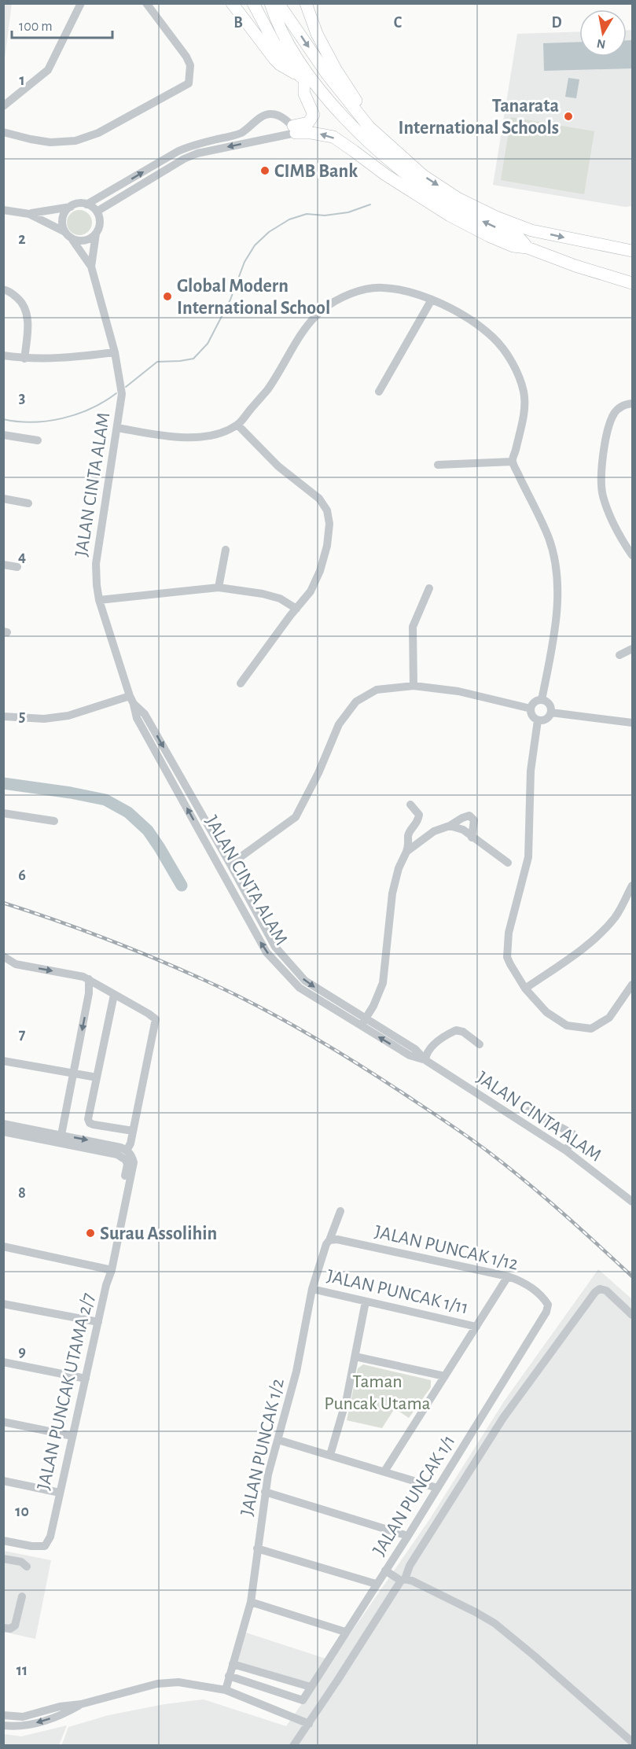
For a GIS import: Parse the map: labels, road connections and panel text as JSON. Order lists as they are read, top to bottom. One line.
{"streets":{"street":["JALAN CINTA ALAM","JALAN PUNCAK 1/12","JALAN PUNCAK 1/11","JALAN PUNCAK UTAMA 2/7","JALAN PUNCAK 1/2","JALAN PUNCAK 1/1"]},"crossings":[["JALAN PUNCAK 1/12","JALAN PUNCAK 1/2"],["JALAN PUNCAK 1/12","JALAN PUNCAK 1/1"],["JALAN PUNCAK 1/11","JALAN PUNCAK 1/2"],["JALAN PUNCAK 1/2","JALAN PUNCAK 1/1"]],"parks":["Taman Puncak Utama"],"places":["Tanarata International Schools","CIMB Bank","Global Modern International School","Surau Assolihin"],"scale_bar":"100 m","north":"bottom","grid":{"columns":["B","C","D"],"rows":["1","2","3","4","5","6","7","8","9","10","11"]}}
